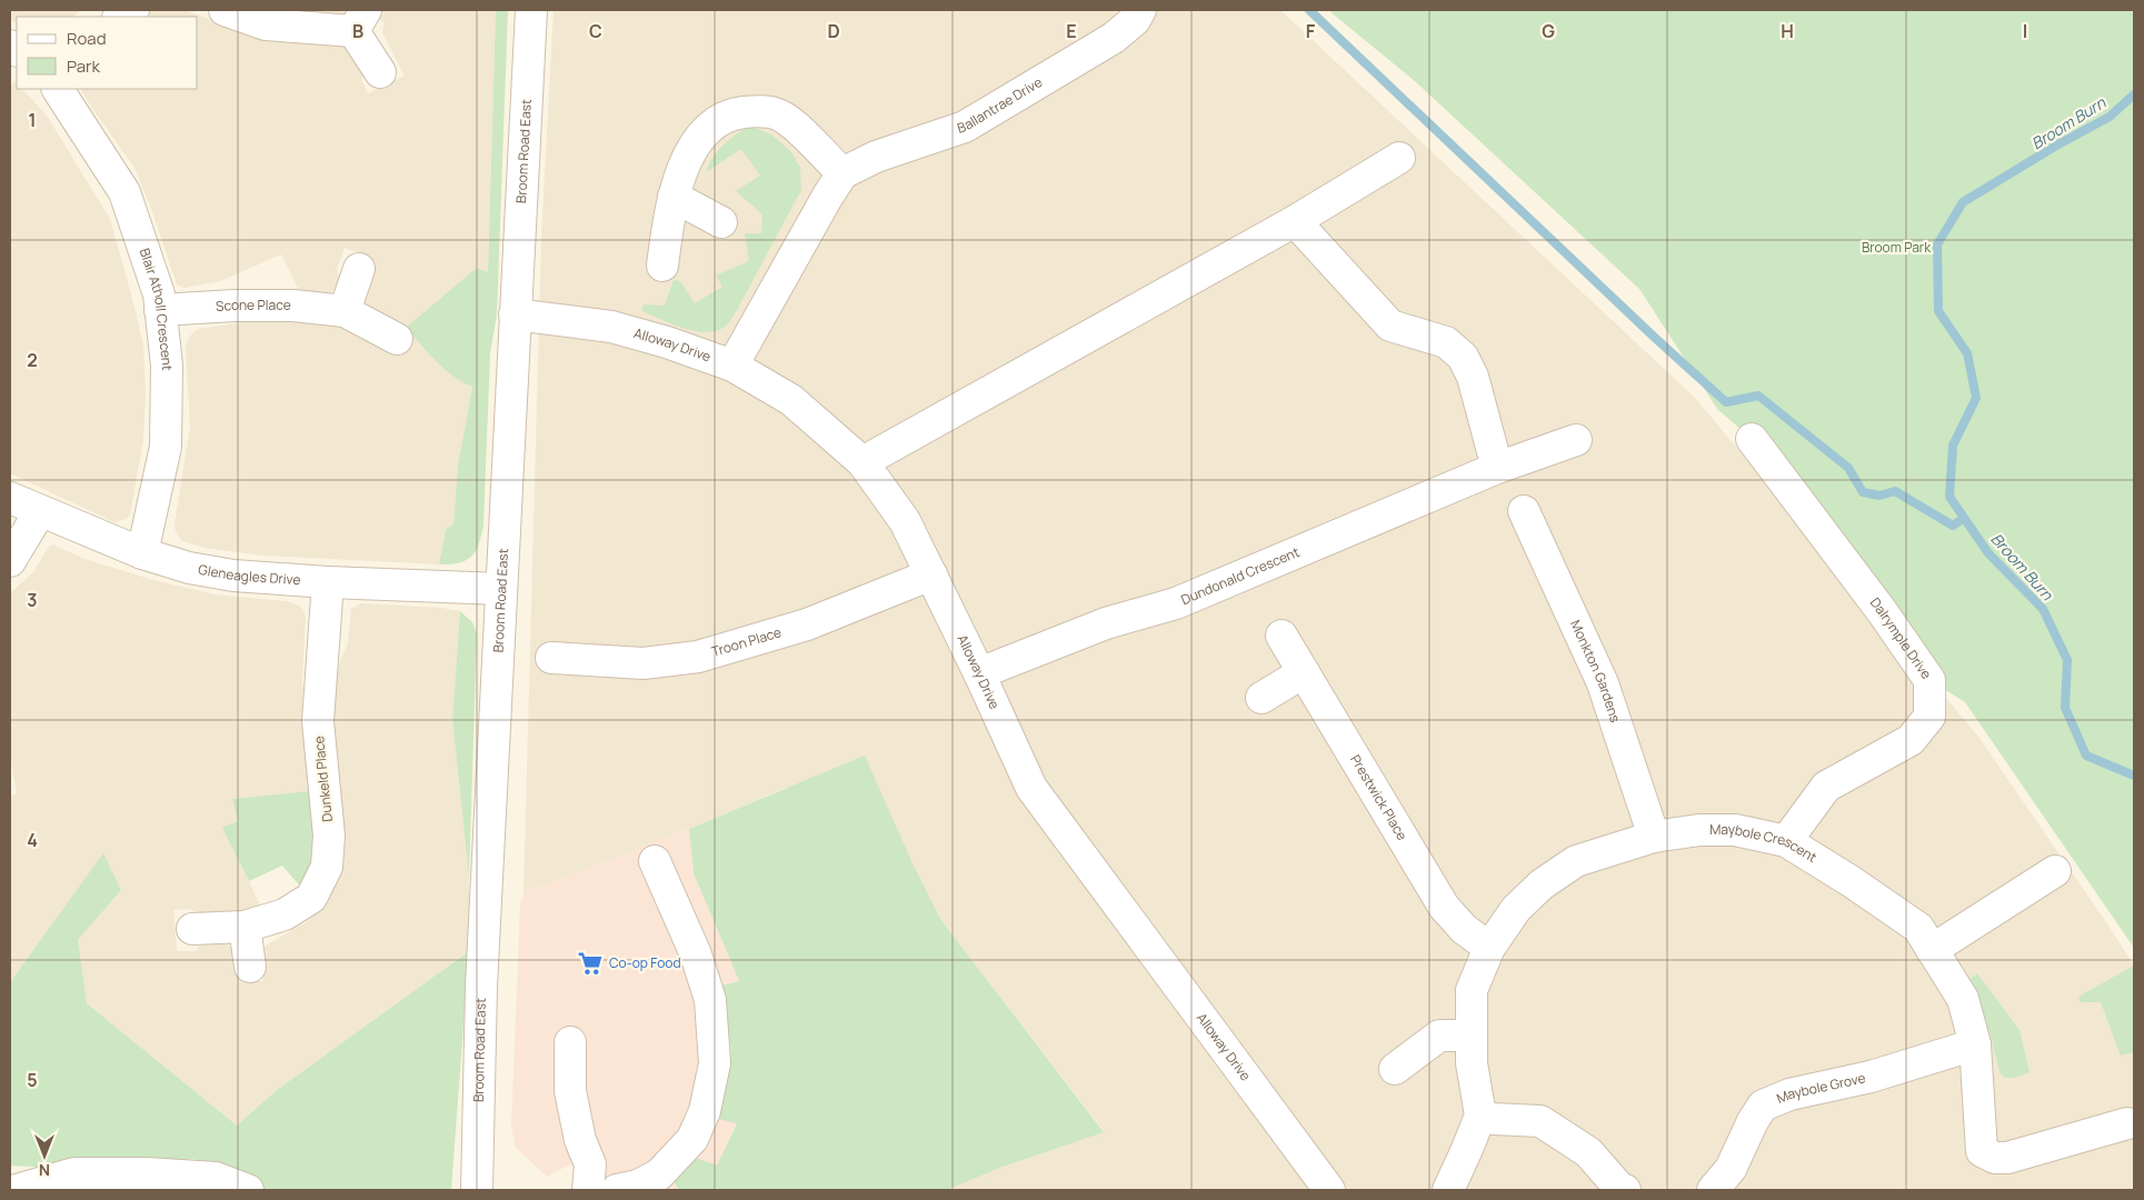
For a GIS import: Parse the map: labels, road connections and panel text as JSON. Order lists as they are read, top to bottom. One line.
{"streets":{"street":["Ballantrae Drive","Broom Road East","Scone Place","Blair Atholl Crescent","Alloway Drive","Gleneagles Drive","Dundonald Crescent","Dalrymple Drive","Troon Place","Monkton Gardens","Dunkeld Place","Prestwick Place","Maybole Crescent","Maybole Grove"]},"crossings":[["Broom Road East","Alloway Drive"],["Broom Road East","Gleneagles Drive"],["Scone Place","Blair Atholl Crescent"],["Blair Atholl Crescent","Gleneagles Drive"],["Alloway Drive","Dundonald Crescent"],["Alloway Drive","Troon Place"],["Gleneagles Drive","Dunkeld Place"],["Dalrymple Drive","Maybole Crescent"],["Monkton Gardens","Maybole Crescent"],["Prestwick Place","Maybole Crescent"],["Maybole Crescent","Maybole Grove"]],"water":["Broom Burn"],"parks":["Broom Park"],"places":{"supermarket":["Co-op Food"]},"legend":["Road","Park"],"north":"bottom","grid":{"columns":["B","C","D","E","F","G","H","I"],"rows":["1","2","3","4","5"]}}
